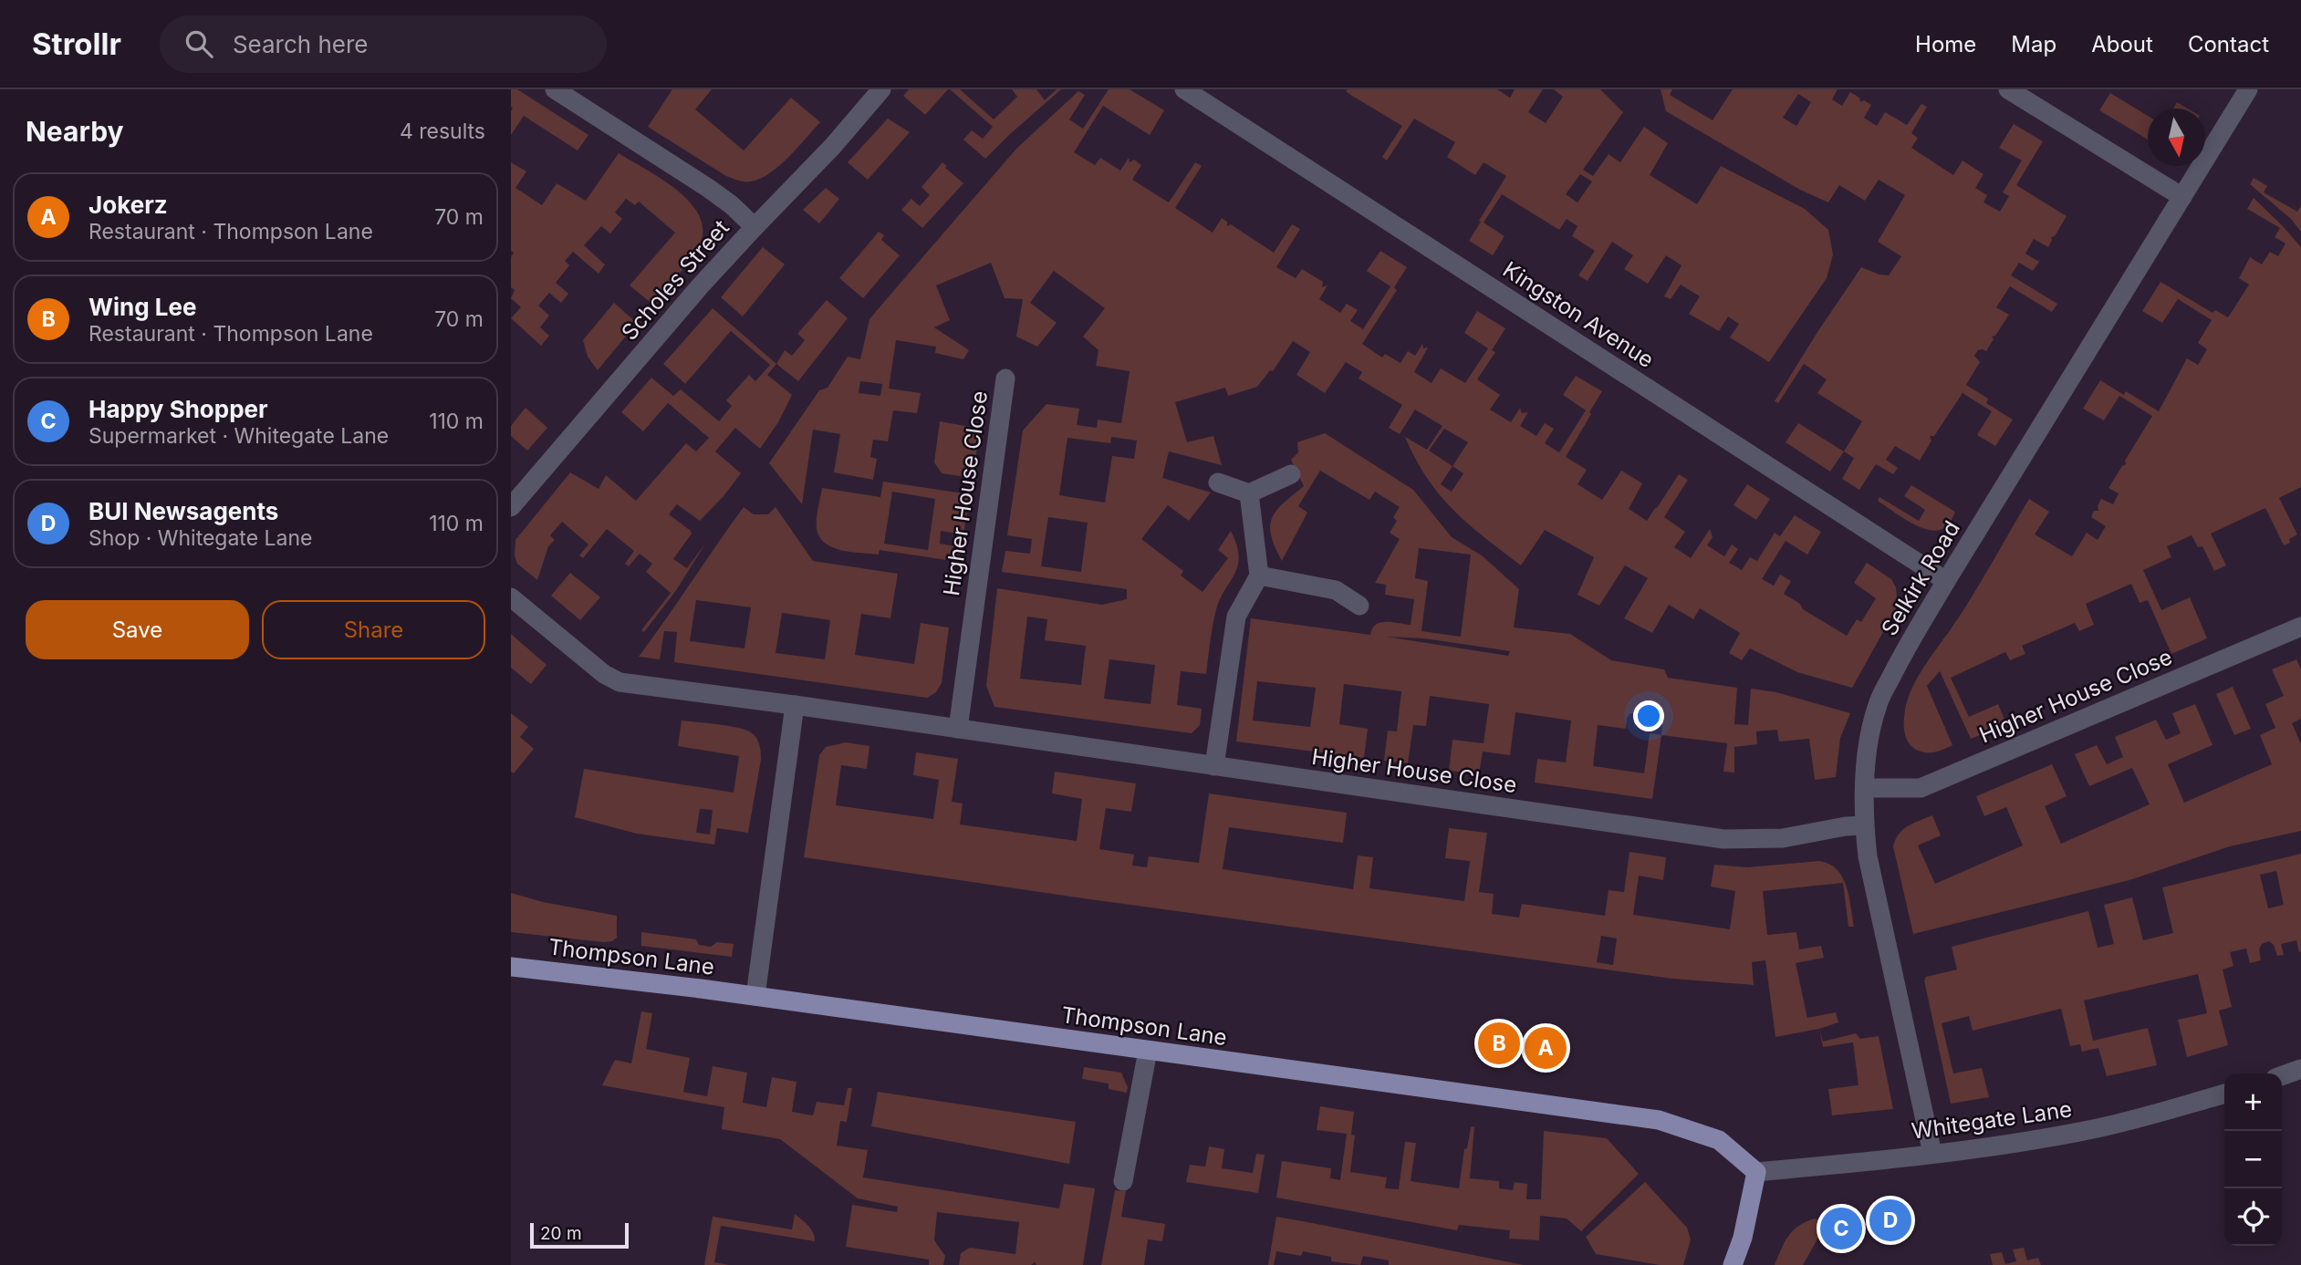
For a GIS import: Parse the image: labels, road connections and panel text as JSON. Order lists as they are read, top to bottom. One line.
{"streets":{"main road":["Thompson Lane"],"street":["Scholes Street","Kingston Avenue","Higher House Close","Selkirk Road","Whitegate Lane"]},"crossings":[["Kingston Avenue","Selkirk Road"],["Higher House Close","Selkirk Road"],["Selkirk Road","Whitegate Lane"],["Thompson Lane","Whitegate Lane"]],"scale_bar":"20 m","north":"bottom","page":{"header":"Strollr","search":"Search here","nav":["Home","Map","About","Contact"],"heading":["Nearby","4 results"],"list":[{"mark":"A","name":"Jokerz","note":"Restaurant · Thompson Lane","value":"70 m"},{"mark":"B","name":"Wing Lee","note":"Restaurant · Thompson Lane","value":"70 m"},{"mark":"C","name":"Happy Shopper","note":"Supermarket · Whitegate Lane","value":"110 m"},{"mark":"D","name":"BUI Newsagents","note":"Shop · Whitegate Lane","value":"110 m"}],"buttons":["Save","Share"],"pins":["B","A","D","C"],"map_buttons":["+","−"],"scale":"20 m"}}
